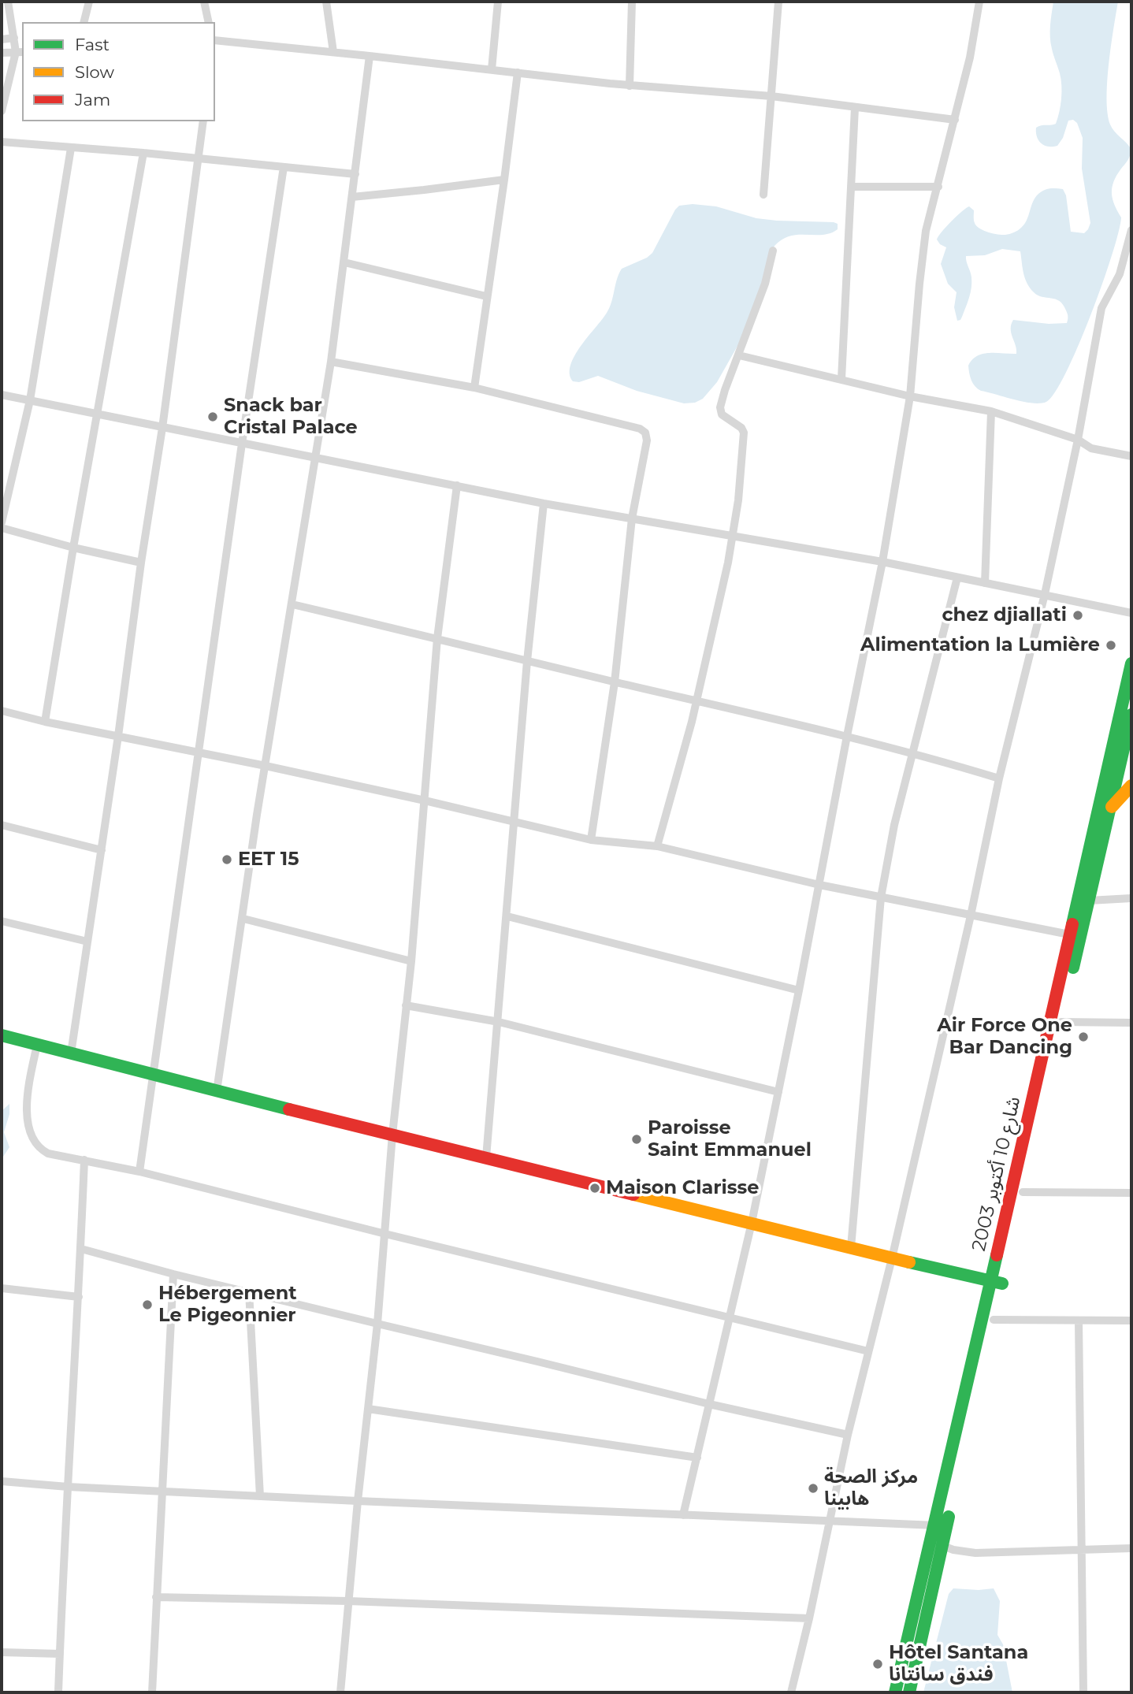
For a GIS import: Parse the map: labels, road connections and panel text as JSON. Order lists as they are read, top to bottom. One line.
{"streets":{"main road":["شارع 10 أكتوبر 2003"]},"places":["Snack bar Cristal Palace","chez djiallati","Alimentation la Lumière","EET 15","Air Force One Bar Dancing","Paroisse Saint Emmanuel","Maison Clarisse","Hébergement Le Pigeonnier","مركز الصحة هابينا","Hôtel Santana فندق سانتانا"],"legend":["Fast","Slow","Jam"]}
